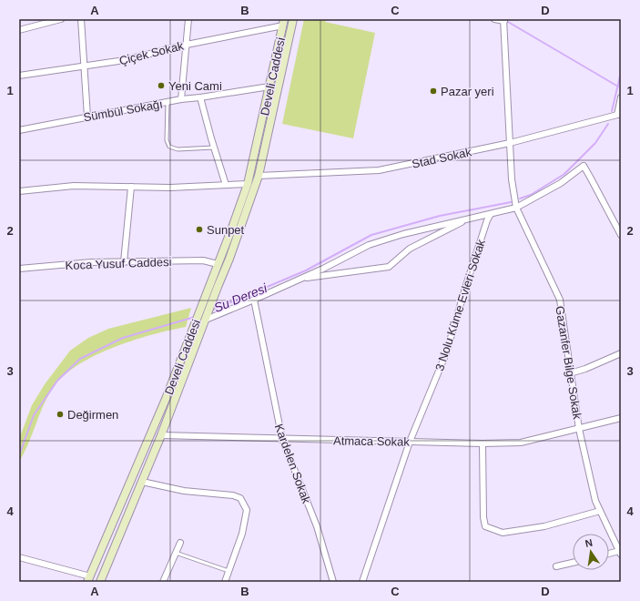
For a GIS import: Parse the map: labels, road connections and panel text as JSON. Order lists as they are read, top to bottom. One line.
{"streets":{"main road":["Develi Caddesi"],"street":["Çiçek Sokak","Sümbül Sokağı","Stad Sokak","Koca Yusuf Caddesi","3 Nolu Küme Evleri Sokak","Gazanfer Bilge Sokak","Atmaca Sokak","Kardelen Sokak"]},"crossings":[["Çiçek Sokak","Develi Caddesi"],["Develi Caddesi","Sümbül Sokağı"],["Develi Caddesi","Stad Sokak"],["Develi Caddesi","Koca Yusuf Caddesi"],["Develi Caddesi","Atmaca Sokak"],["Stad Sokak","Gazanfer Bilge Sokak"],["3 Nolu Küme Evleri Sokak","Atmaca Sokak"],["Gazanfer Bilge Sokak","Atmaca Sokak"],["Atmaca Sokak","Kardelen Sokak"]],"water":["Su Deresi"],"places":["Yeni Cami","Pazar yeri","Sunpet","Değirmen"],"north":"top","grid":{"columns":["A","B","C","D"],"rows":["1","2","3","4"]}}
